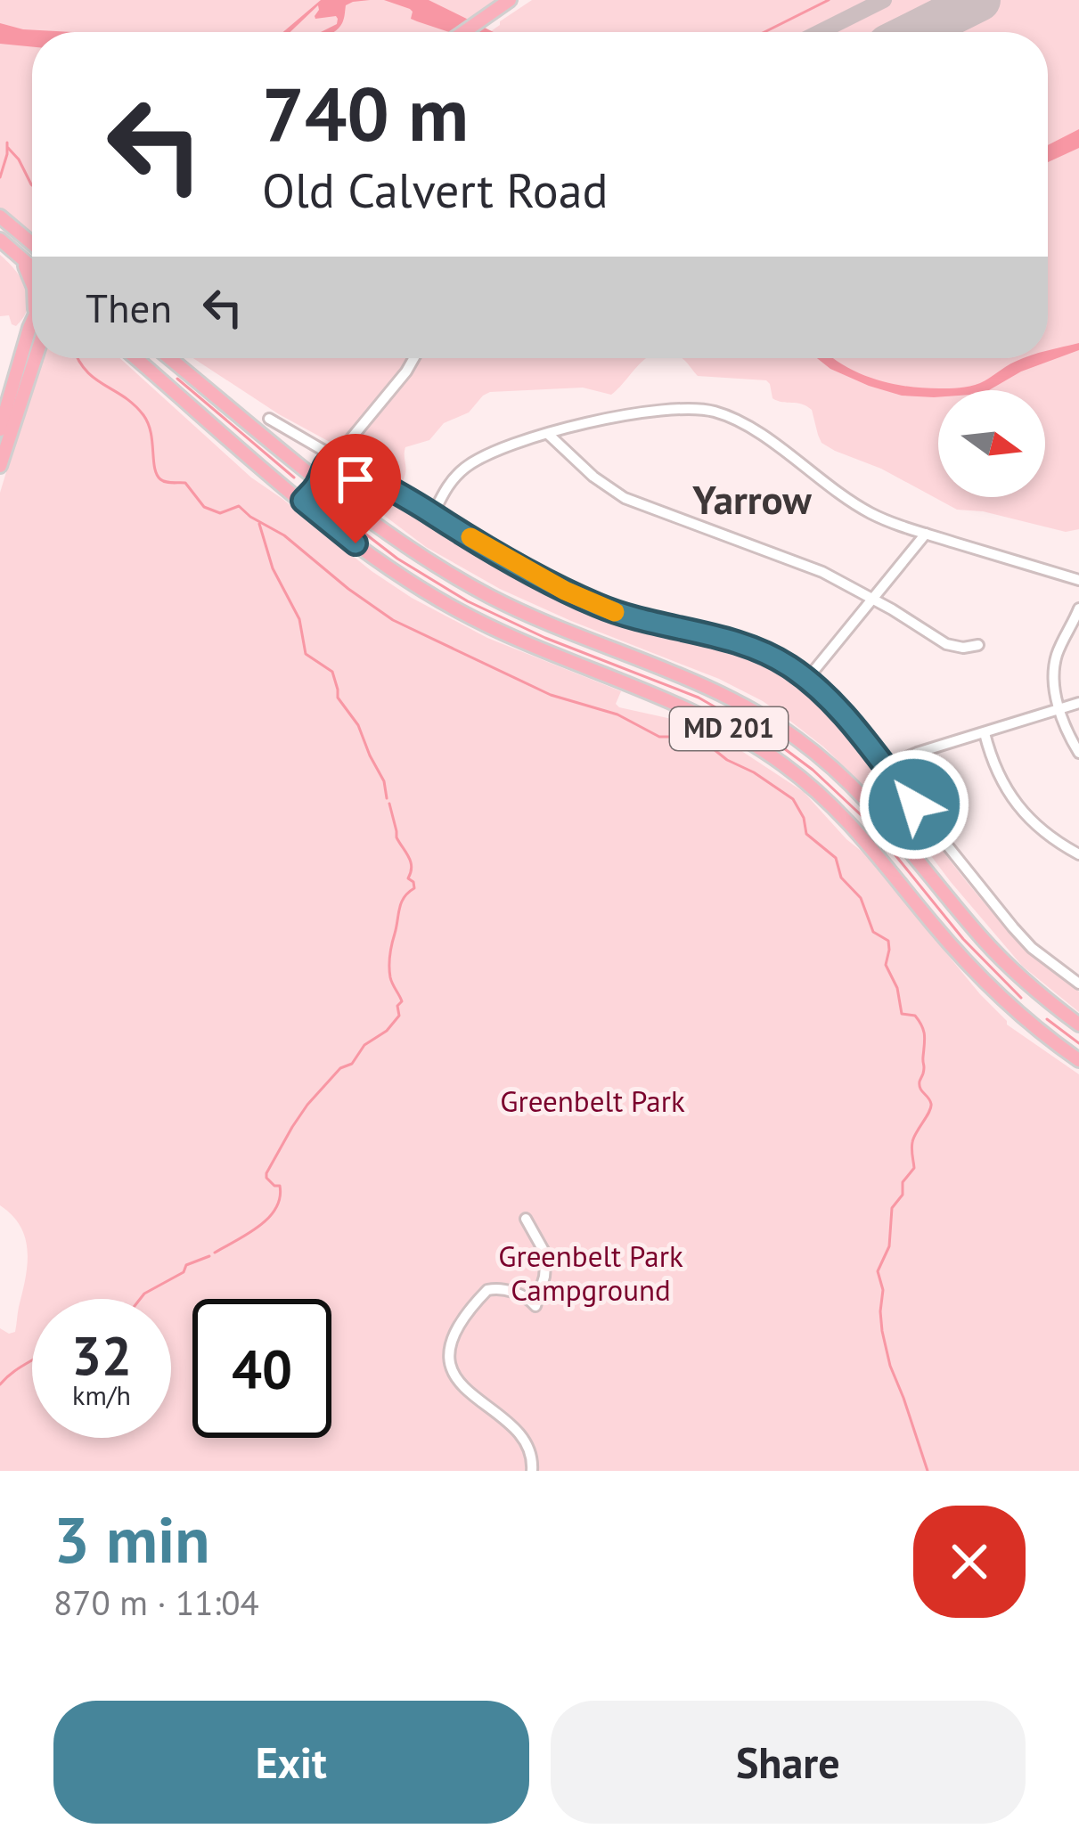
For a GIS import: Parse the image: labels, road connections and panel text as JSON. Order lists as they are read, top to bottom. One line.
{"streets":{"main road":["MD 201"]},"districts":["Yarrow"],"parks":["Greenbelt Park","Greenbelt Park Campground"],"north":"right","page":{"turn":["740 m","Old Calvert Road"],"then":"Then","speed":"32 km/h","limit":"40","heading":["3 min","870 m · 11:04"],"buttons":["Exit","Share"]}}
